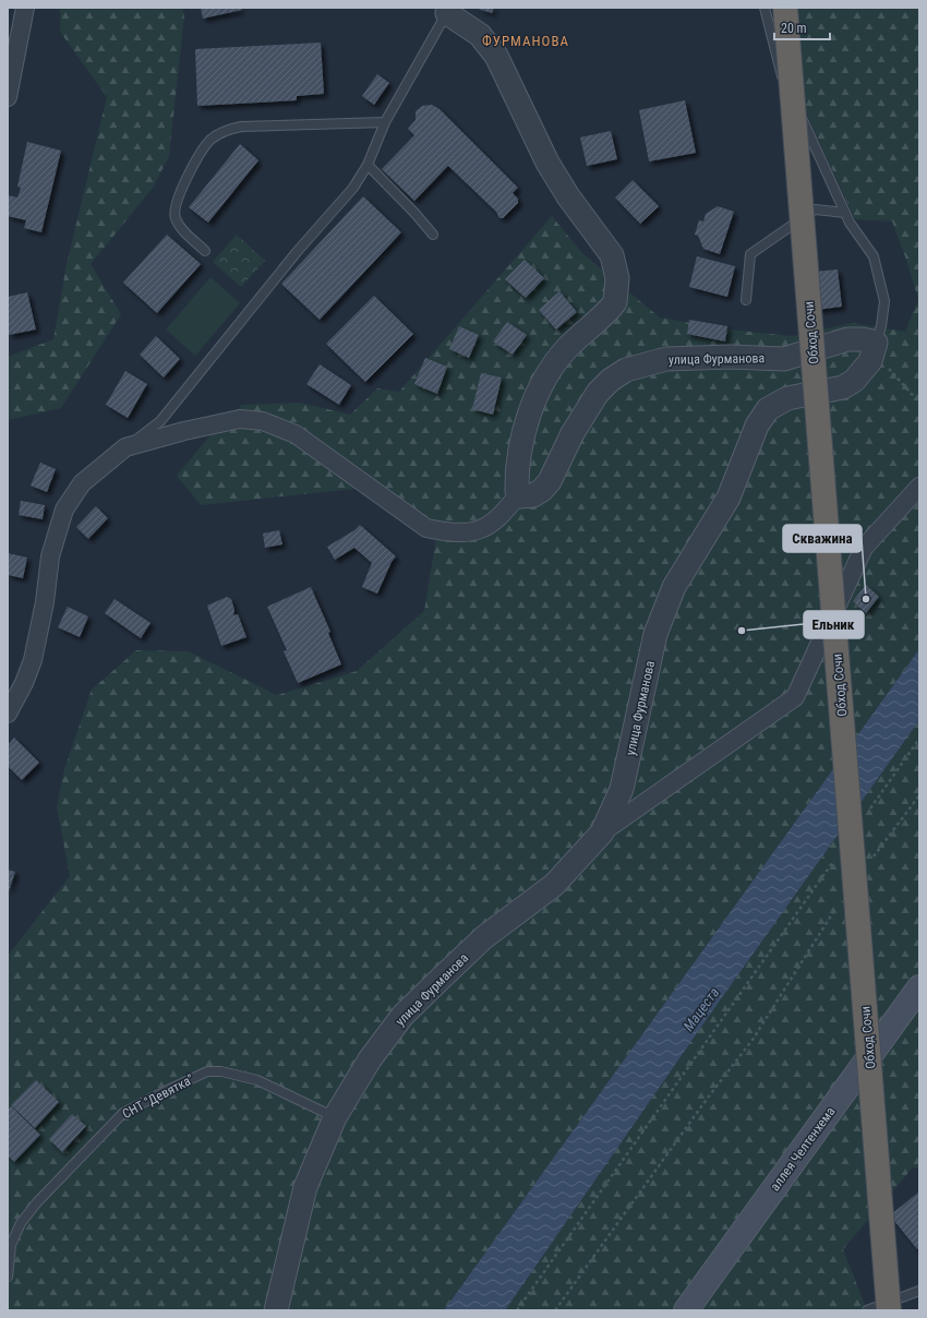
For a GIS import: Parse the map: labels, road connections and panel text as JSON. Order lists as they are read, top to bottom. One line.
{"streets":{"highway":["Обход Сочи"],"main road":["аллея Челтенхема"],"street":["улица Фурманова"],"lane":["СНТ \"Девятка\""]},"crossings":[["улица Фурманова","СНТ \"Девятка\""]],"districts":["ФУРМАНОВА"],"water":["Мацеста"],"places":["Скважина","Ельник"],"scale_bar":"20 m"}
